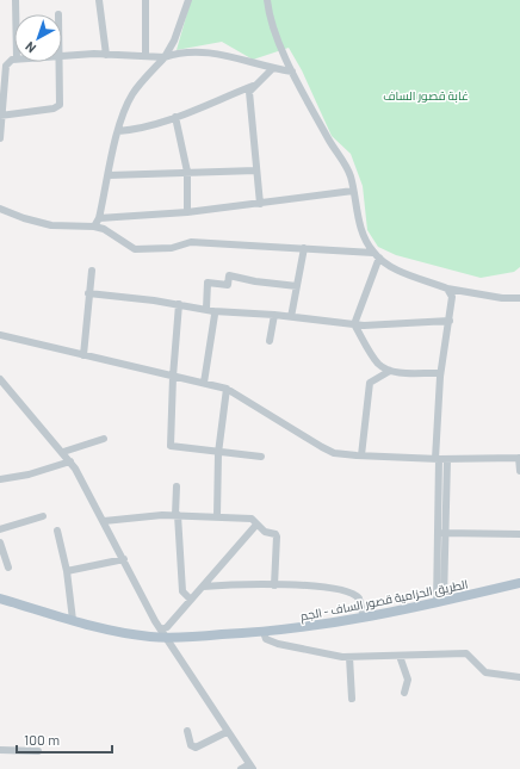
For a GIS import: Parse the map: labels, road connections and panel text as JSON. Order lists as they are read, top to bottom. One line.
{"streets":{"main road":["الطريق الحزامية قصور الساف - الجم"]},"parks":["غابة قصور الساف"],"scale_bar":"100 m","north":"bottom left"}
